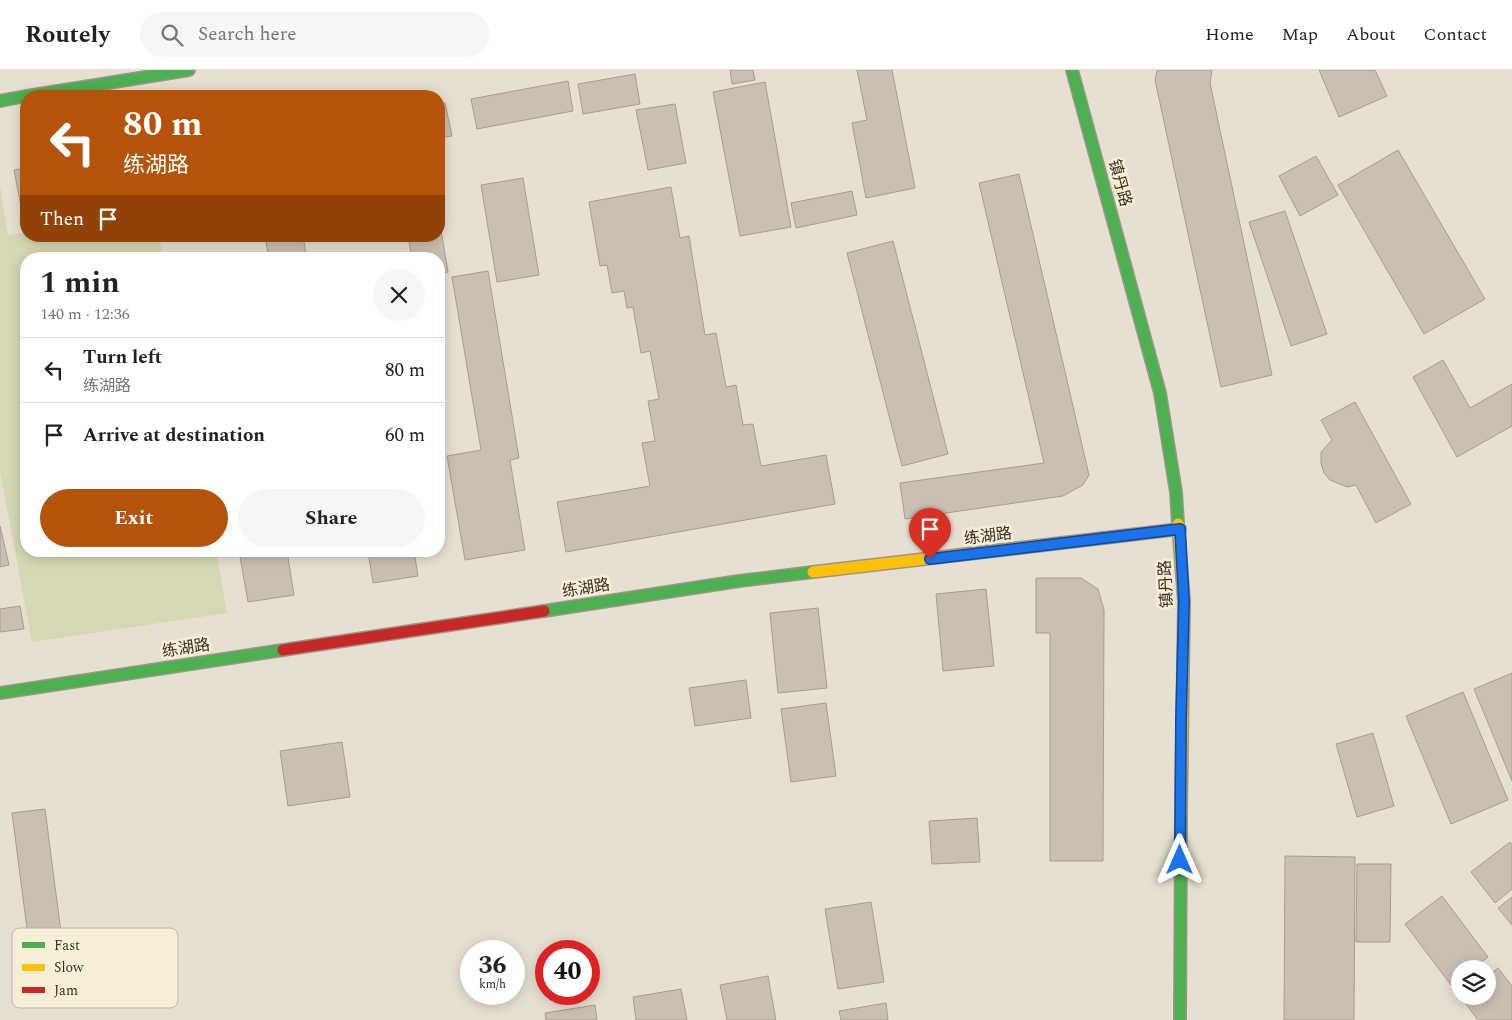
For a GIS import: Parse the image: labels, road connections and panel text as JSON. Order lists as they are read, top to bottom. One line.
{"streets":{"street":["镇丹路","练湖路"]},"crossings":[["镇丹路","练湖路"]],"legend":["Fast","Slow","Jam"],"page":{"header":"Routely","search":"Search here","nav":["Home","Map","About","Contact"],"turn":["80 m","练湖路"],"then":"Then","heading":["1 min","140 m · 12:36"],"list":[{"name":"Turn left","note":"练湖路","value":"80 m"},{"name":"Arrive at destination","value":"60 m"}],"buttons":["Exit","Share"],"speed":"36 km/h","limit":"40"}}
